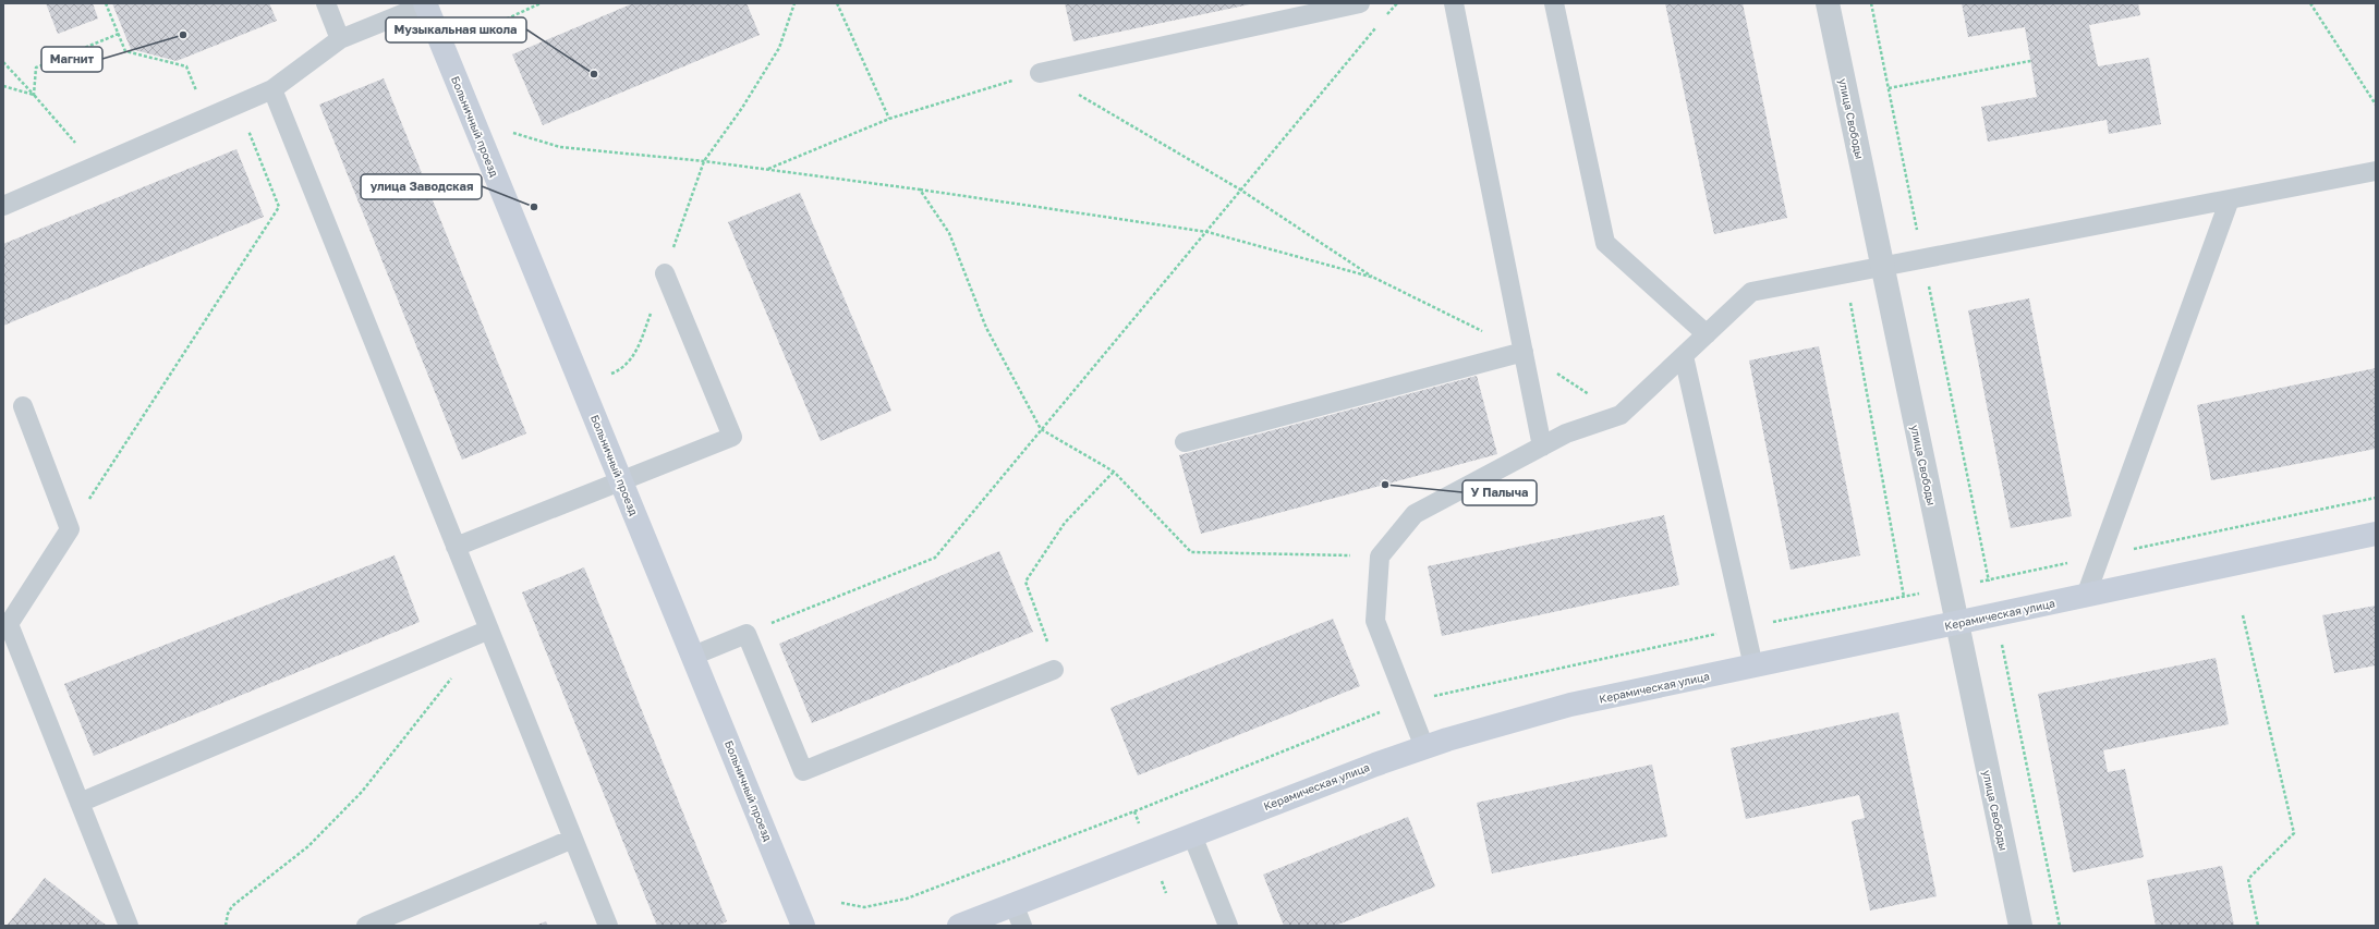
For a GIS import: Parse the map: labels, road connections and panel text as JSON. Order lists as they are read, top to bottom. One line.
{"streets":{"main road":["Больничный проезд","Керамическая улица"],"street":["улица Свободы"]},"crossings":[["улица Свободы","Керамическая улица"]],"places":["Магнит","Музыкальная школа","улица Заводская","У Палыча"]}
